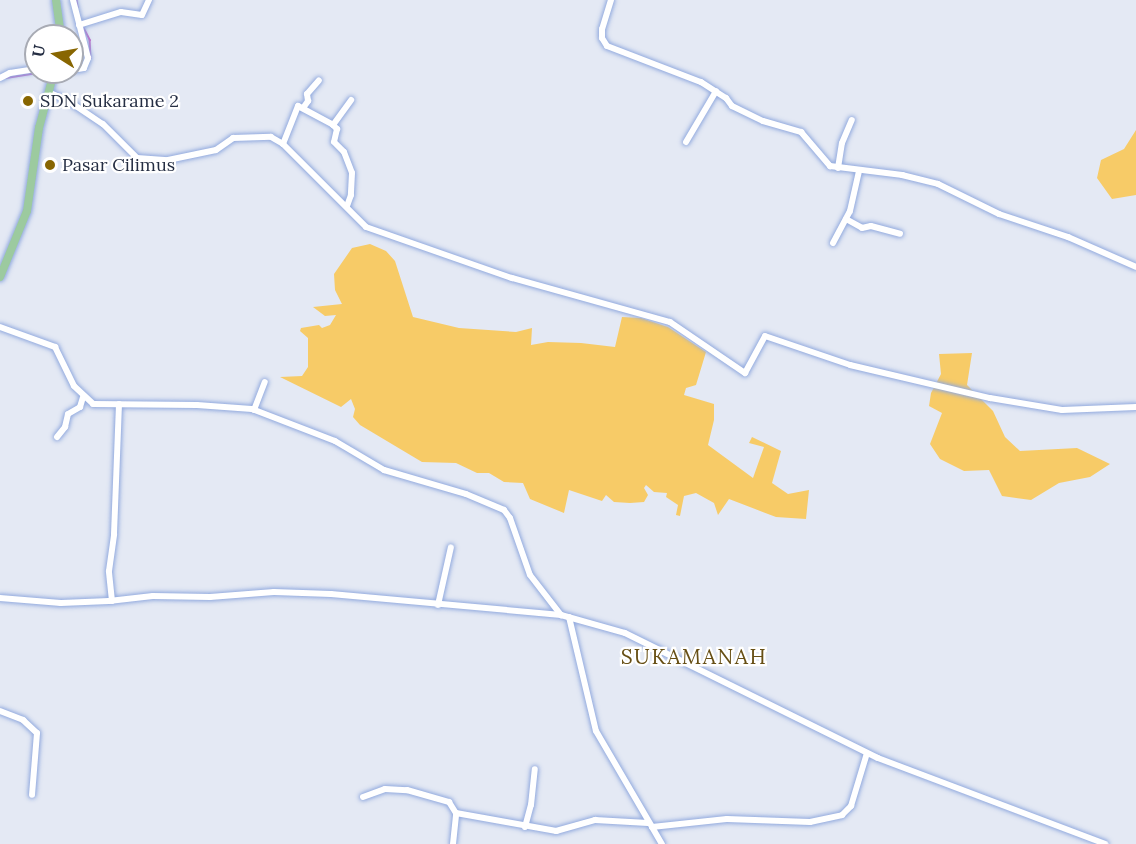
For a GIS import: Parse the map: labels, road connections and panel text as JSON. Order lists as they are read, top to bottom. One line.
{"districts":["SUKAMANAH"],"places":["SDN Sukarame 2","Pasar Cilimus"],"north":"left"}
